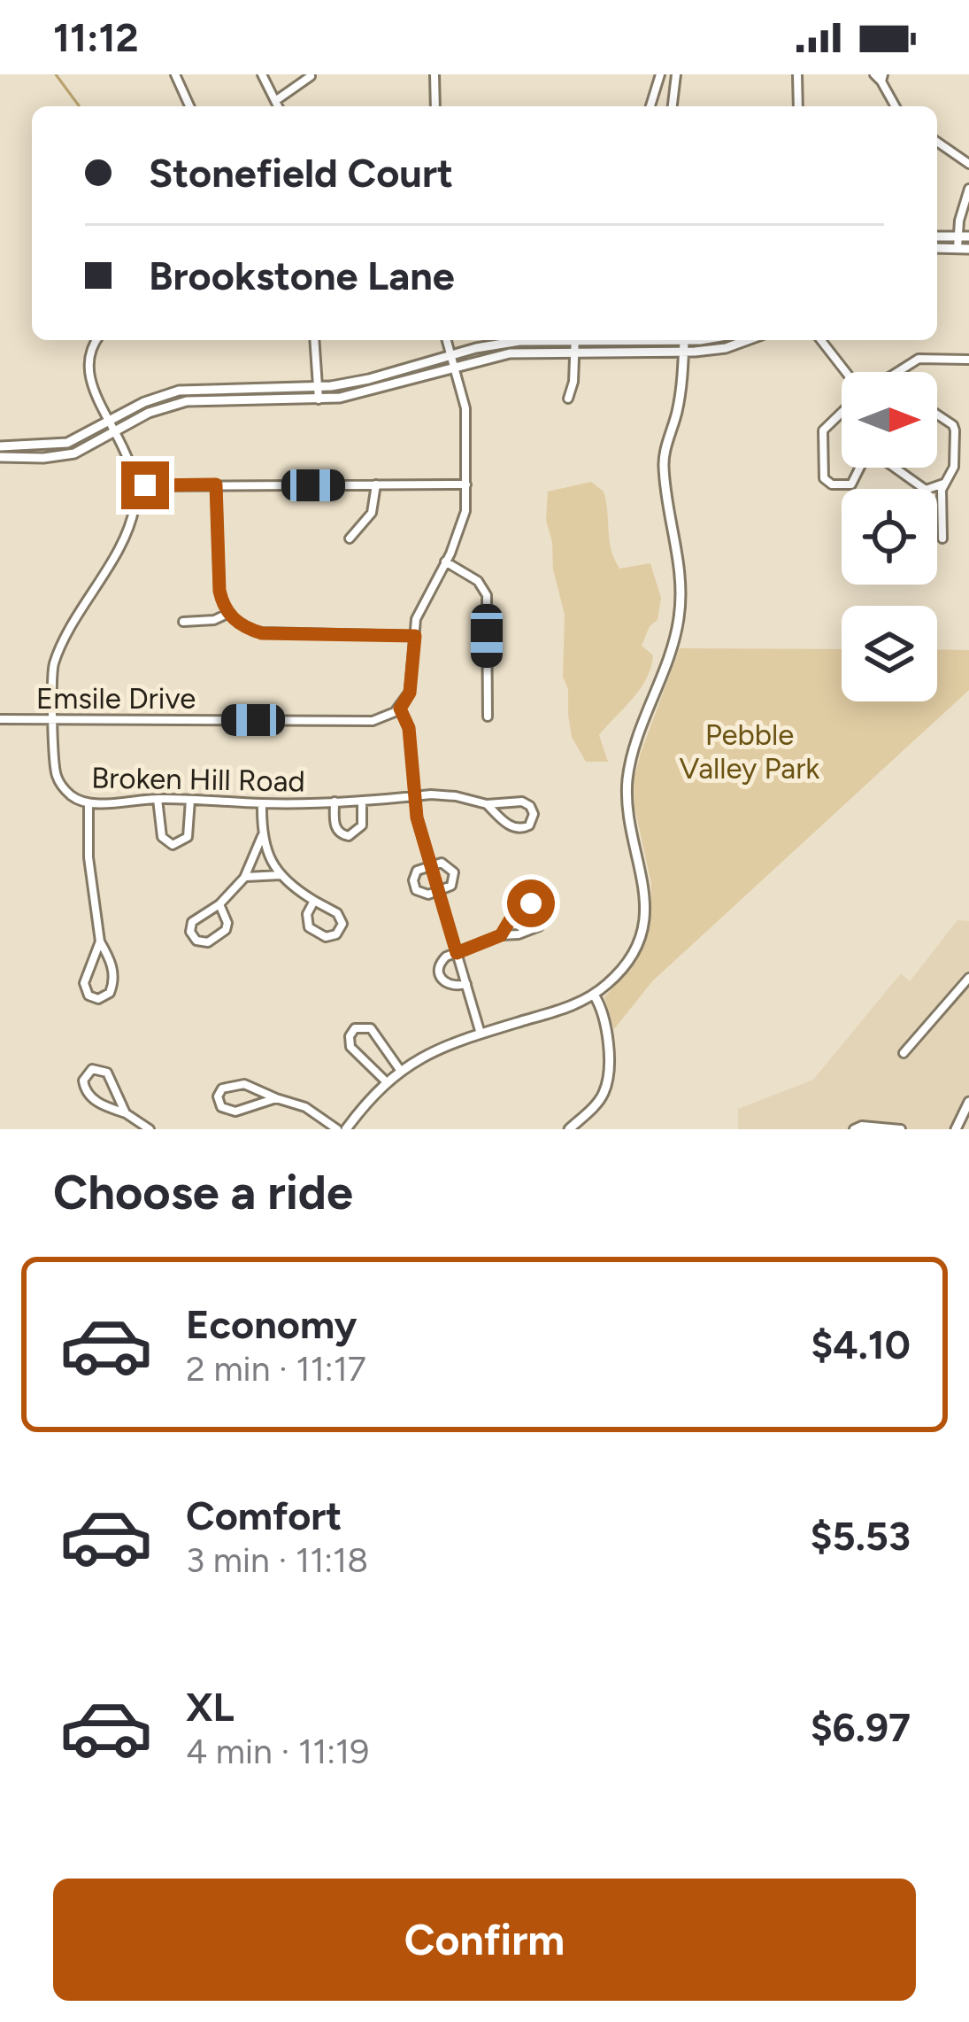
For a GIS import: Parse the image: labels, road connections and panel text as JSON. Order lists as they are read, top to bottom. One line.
{"streets":{"street":["Emsile Drive","Broken Hill Road"]},"crossings":[["Emsile Drive","Broken Hill Road"]],"parks":["Pebble Valley Park"],"north":"right","page":{"status":"11:12","banner":["Stonefield Court","Brookstone Lane"],"heading":"Choose a ride","list":[{"name":"Economy","note":"2 min · 11:17","value":"$4.10"},{"name":"Comfort","note":"3 min · 11:18","value":"$5.53"},{"name":"XL","note":"4 min · 11:19","value":"$6.97"}],"buttons":"Confirm"}}
